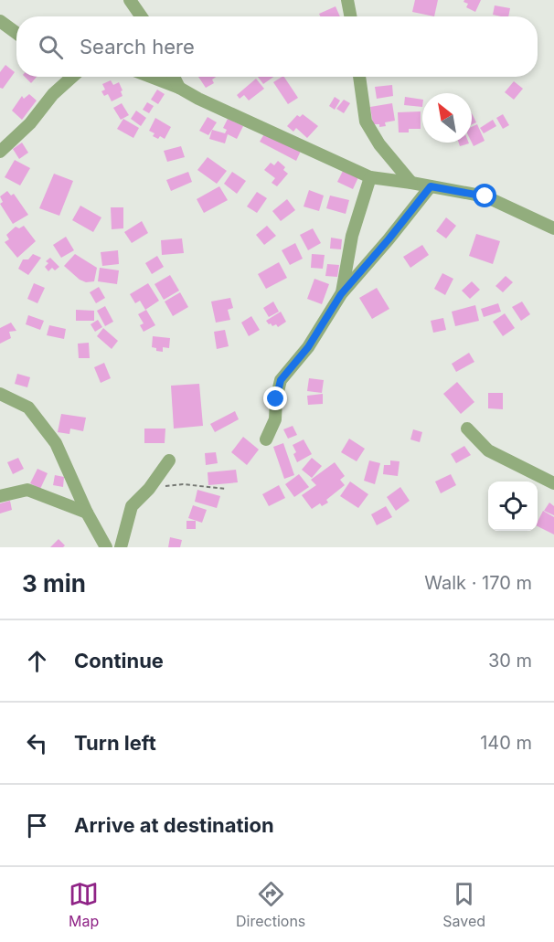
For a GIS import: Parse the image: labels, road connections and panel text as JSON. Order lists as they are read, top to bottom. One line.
{"north":"top left","page":{"search":"Search here","heading":["3 min","Walk · 170 m"],"list":[["Continue","30 m"],["Turn left","140 m"],"Arrive at destination"],"nav":["Map","Directions","Saved"]}}
